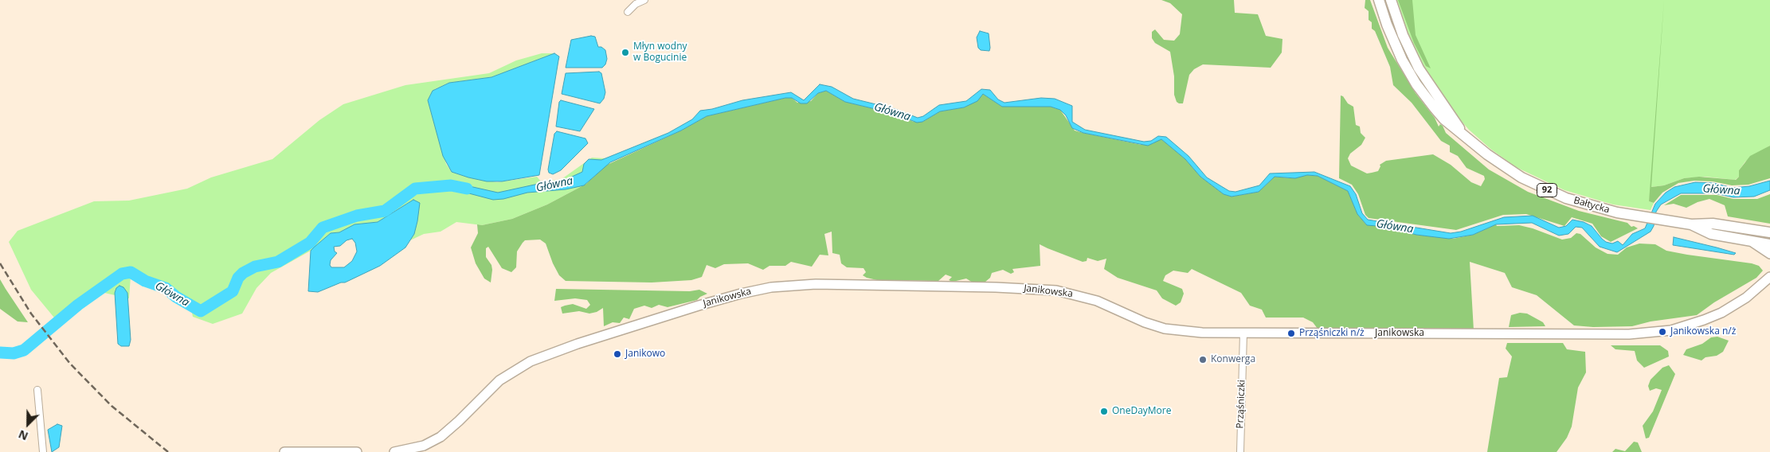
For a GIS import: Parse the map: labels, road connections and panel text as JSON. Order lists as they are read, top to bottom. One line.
{"streets":{"main road":["92","Bałtycka"],"street":["Janikowska","Prząśniczki"]},"crossings":[["Janikowska","Prząśniczki"]],"water":["Główna"],"places":["Młyn wodny w Bogucinie","Janikowska n/ż","Prząśniczki n/ż","Janikowo","Konwerga","OneDayMore"],"north":"bottom left"}
